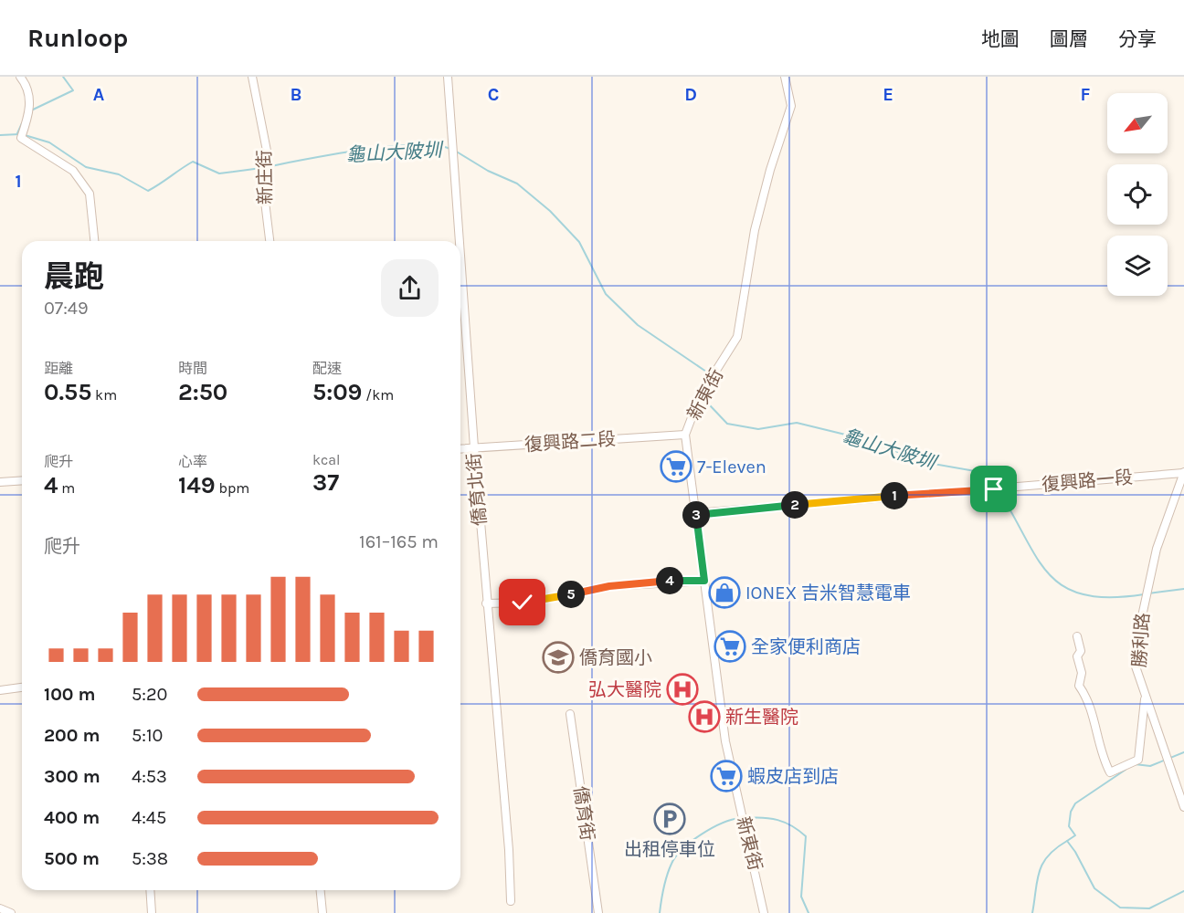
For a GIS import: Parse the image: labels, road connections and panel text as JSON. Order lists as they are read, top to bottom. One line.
{"streets":{"street":["新庄街","新東街","復興路二段","復興路一段","僑育北街","勝利路","僑育街"]},"crossings":[["新東街","復興路二段"],["新東街","復興路一段"],["復興路二段","僑育北街"],["復興路一段","勝利路"]],"water":["龜山大陂圳"],"places":{"supermarket":["7-Eleven","全家便利商店","蝦皮店到店"],"shop":["IONEX 吉米智慧電車"],"school or university":["僑育國小"],"hospital":["弘大醫院","新生醫院"],"parking":["出租停車位"]},"north":"bottom left","page":{"header":"Runloop","nav":["地圖","圖層","分享"],"heading":["晨跑","07:49"],"stats":[["距離","0.55 km"],["時間","2:50"],["配速","5:09 /km"],["爬升","4 m"],["心率","149 bpm"],["kcal","37"]],"pins":["1","2","3","4","5"],"chart":["爬升","161–165 m"],"list":[{"name":"100 m","note":"5:20"},{"name":"200 m","note":"5:10"},{"name":"300 m","note":"4:53"},{"name":"400 m","note":"4:45"},{"name":"500 m","note":"5:38"}]},"grid":{"columns":["A","B","C","D","E","F"],"rows":["1"]}}
